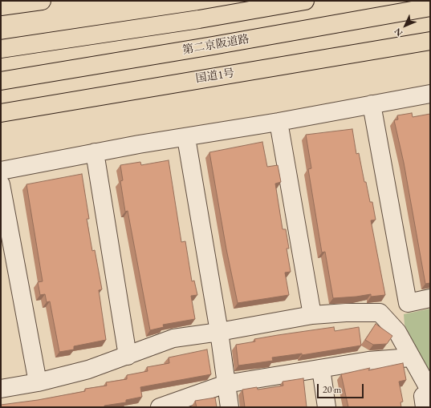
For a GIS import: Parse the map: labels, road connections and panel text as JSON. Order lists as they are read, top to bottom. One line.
{"streets":{"highway":["第二京阪道路","国道1号"]},"scale_bar":"20 m","north":"bottom left"}
